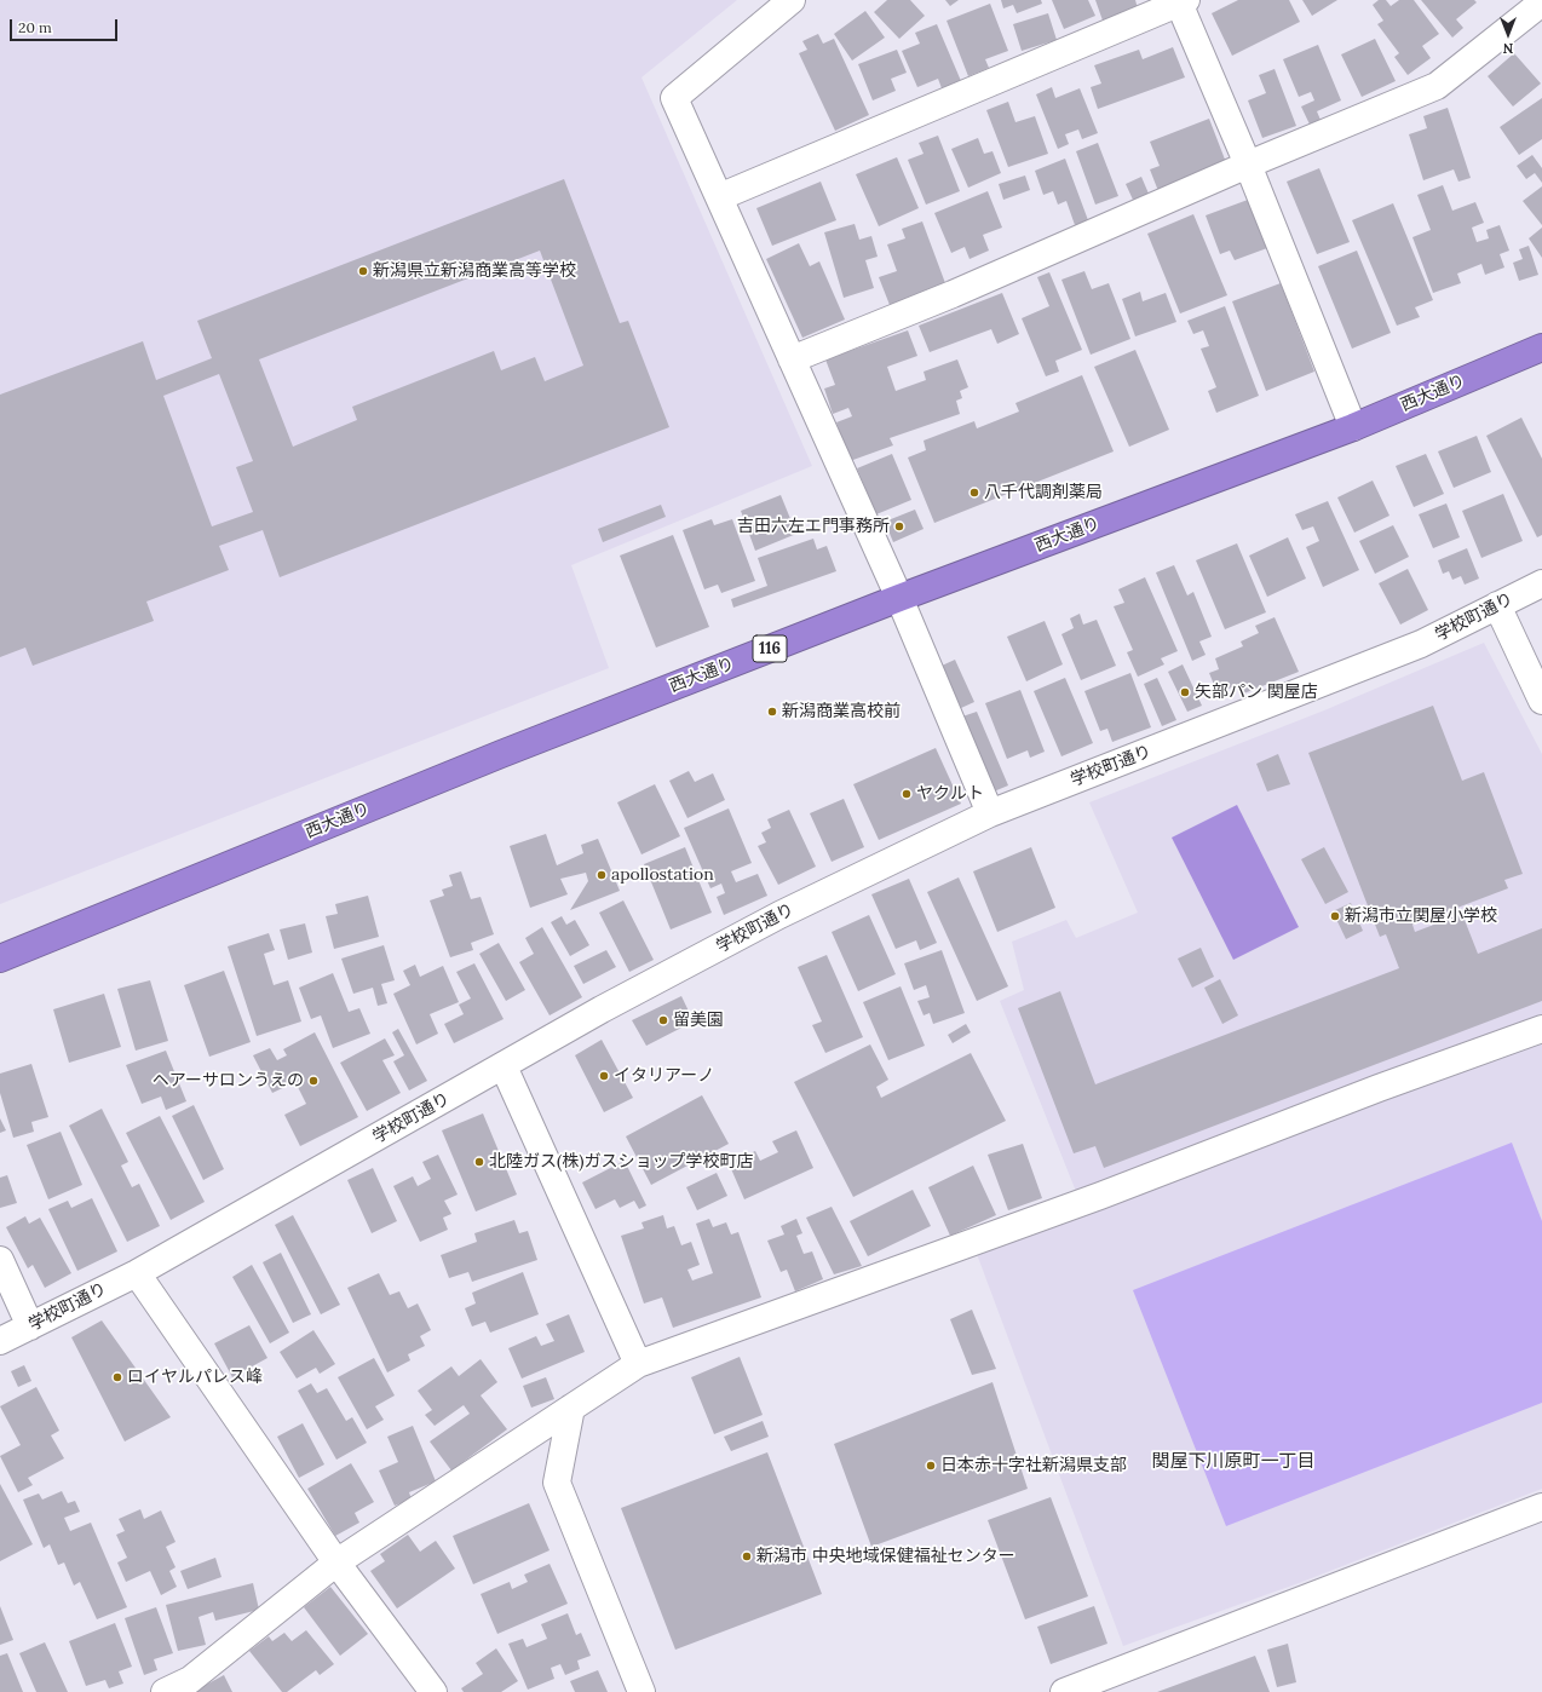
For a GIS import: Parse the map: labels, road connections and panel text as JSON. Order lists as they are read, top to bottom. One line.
{"streets":{"highway":["西大通り","116"],"street":["学校町通り"]},"districts":["関屋下川原町一丁目"],"places":["新潟県立新潟商業高等学校","八千代調剤薬局","吉田六左エ門事務所","矢部パン 関屋店","新潟商業高校前","ヤクルト","apollostation","新潟市立関屋小学校","留美園","イタリアーノ","ヘアーサロンうえの","北陸ガス(株)ガスショップ学校町店","ロイヤルパレス峰","日本赤十字社新潟県支部","新潟市 中央地域保健福祉センター"],"scale_bar":"20 m","north":"bottom"}
